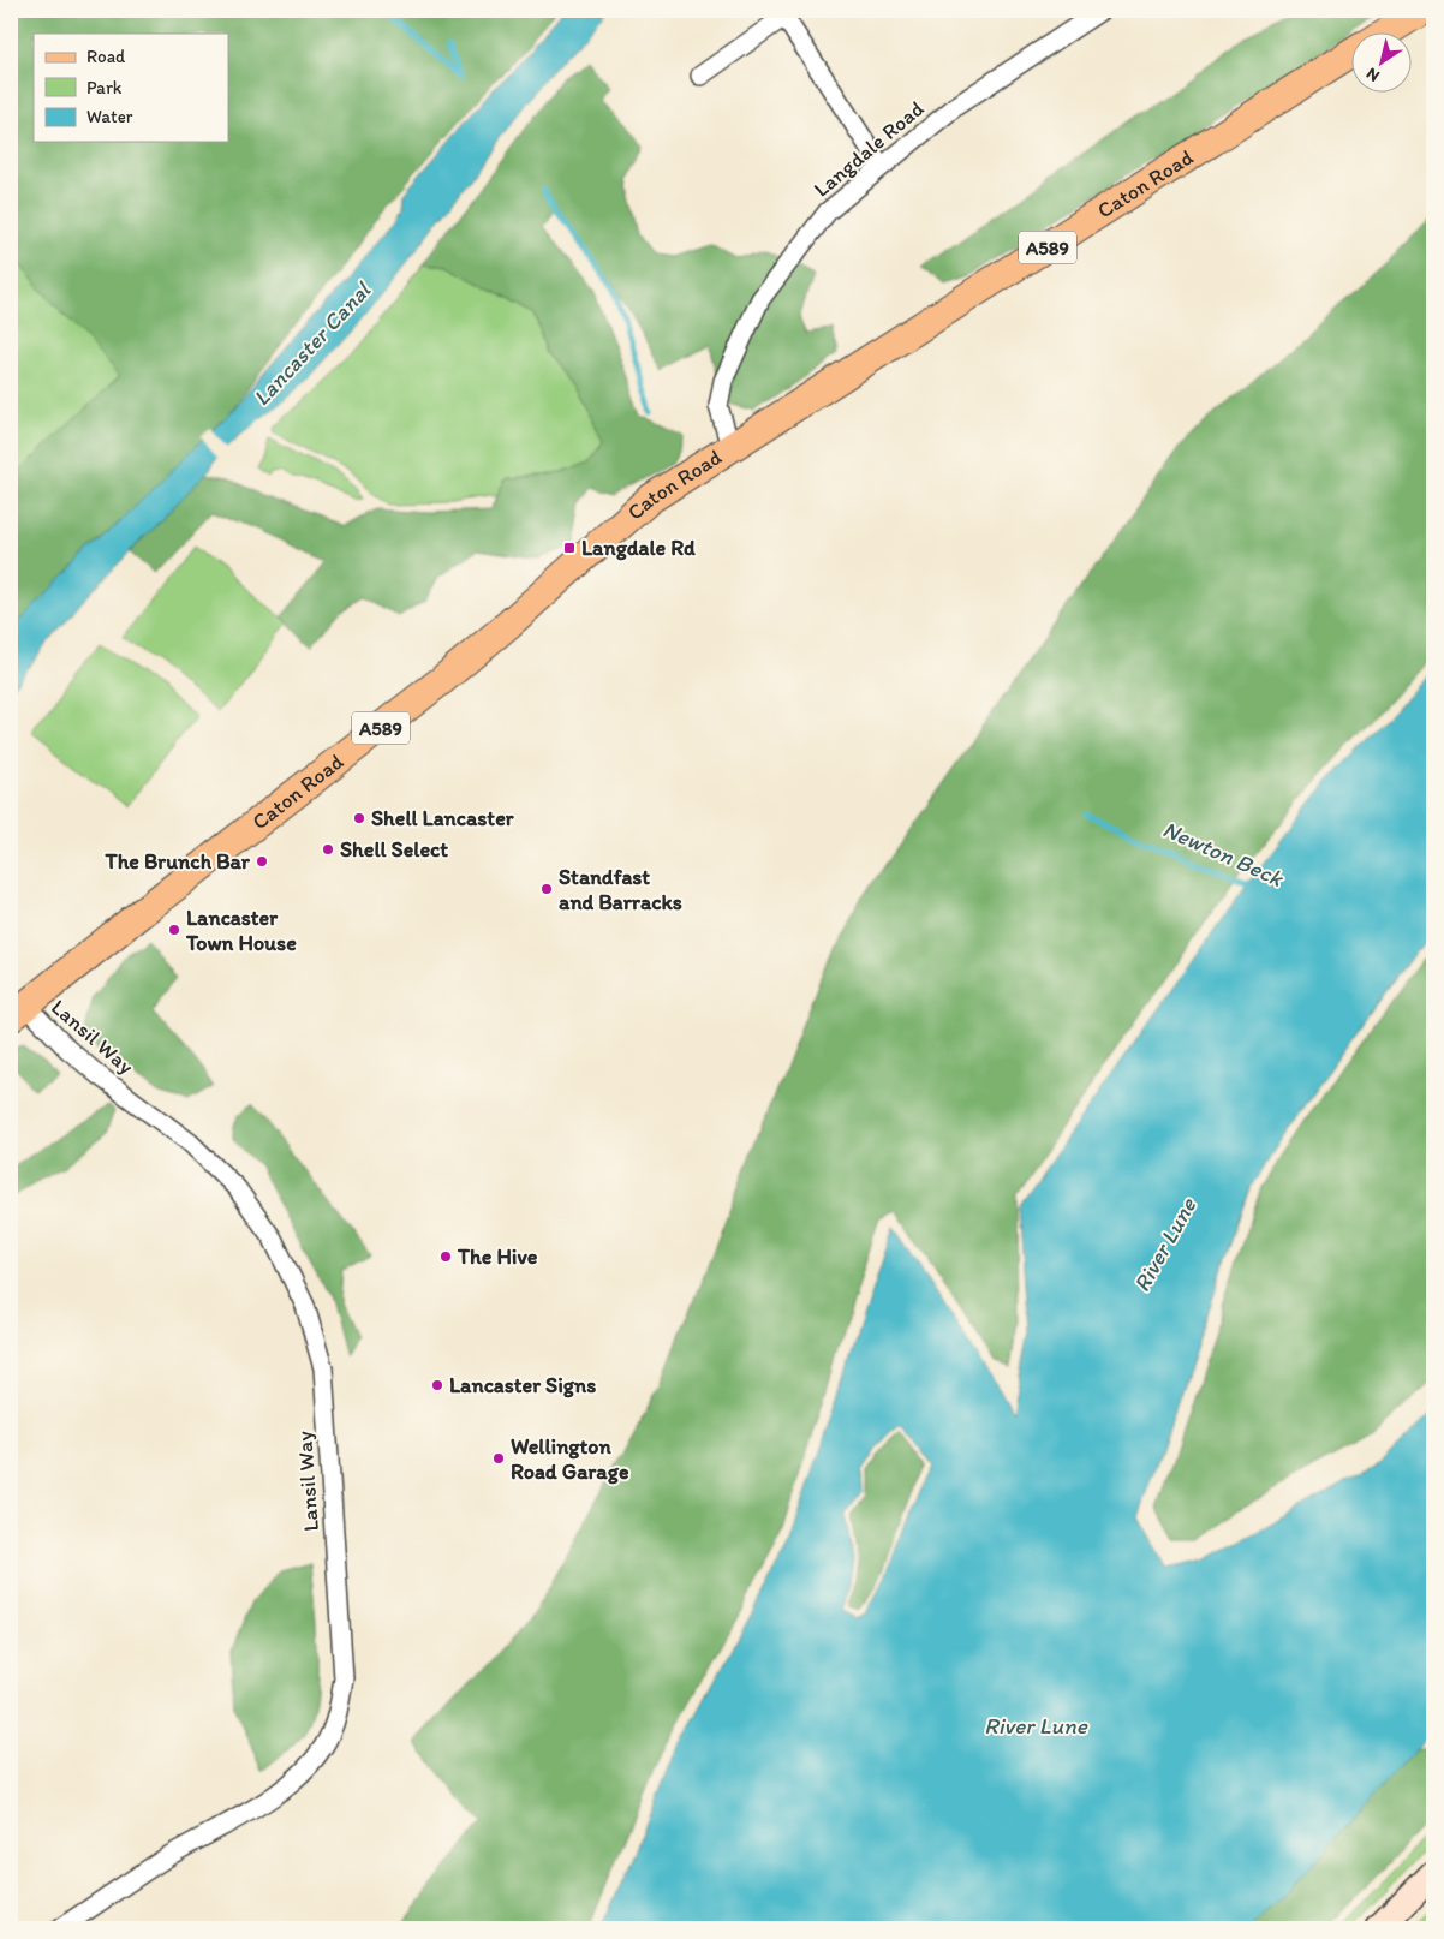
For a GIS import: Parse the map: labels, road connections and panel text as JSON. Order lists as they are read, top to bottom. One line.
{"streets":{"main road":["Caton Road","A589"],"street":["Langdale Road","Lansil Way"]},"crossings":[["Langdale Road","Caton Road"],["Caton Road","Lansil Way"]],"water":["Lancaster Canal","Newton Beck","River Lune"],"places":{"transit":["Langdale Rd"],"other":["Shell Lancaster","Shell Select","The Brunch Bar","Standfast and Barracks","Lancaster Town House","The Hive","Lancaster Signs","Wellington Road Garage"]},"legend":["Road","Park","Water"],"north":"bottom left"}
